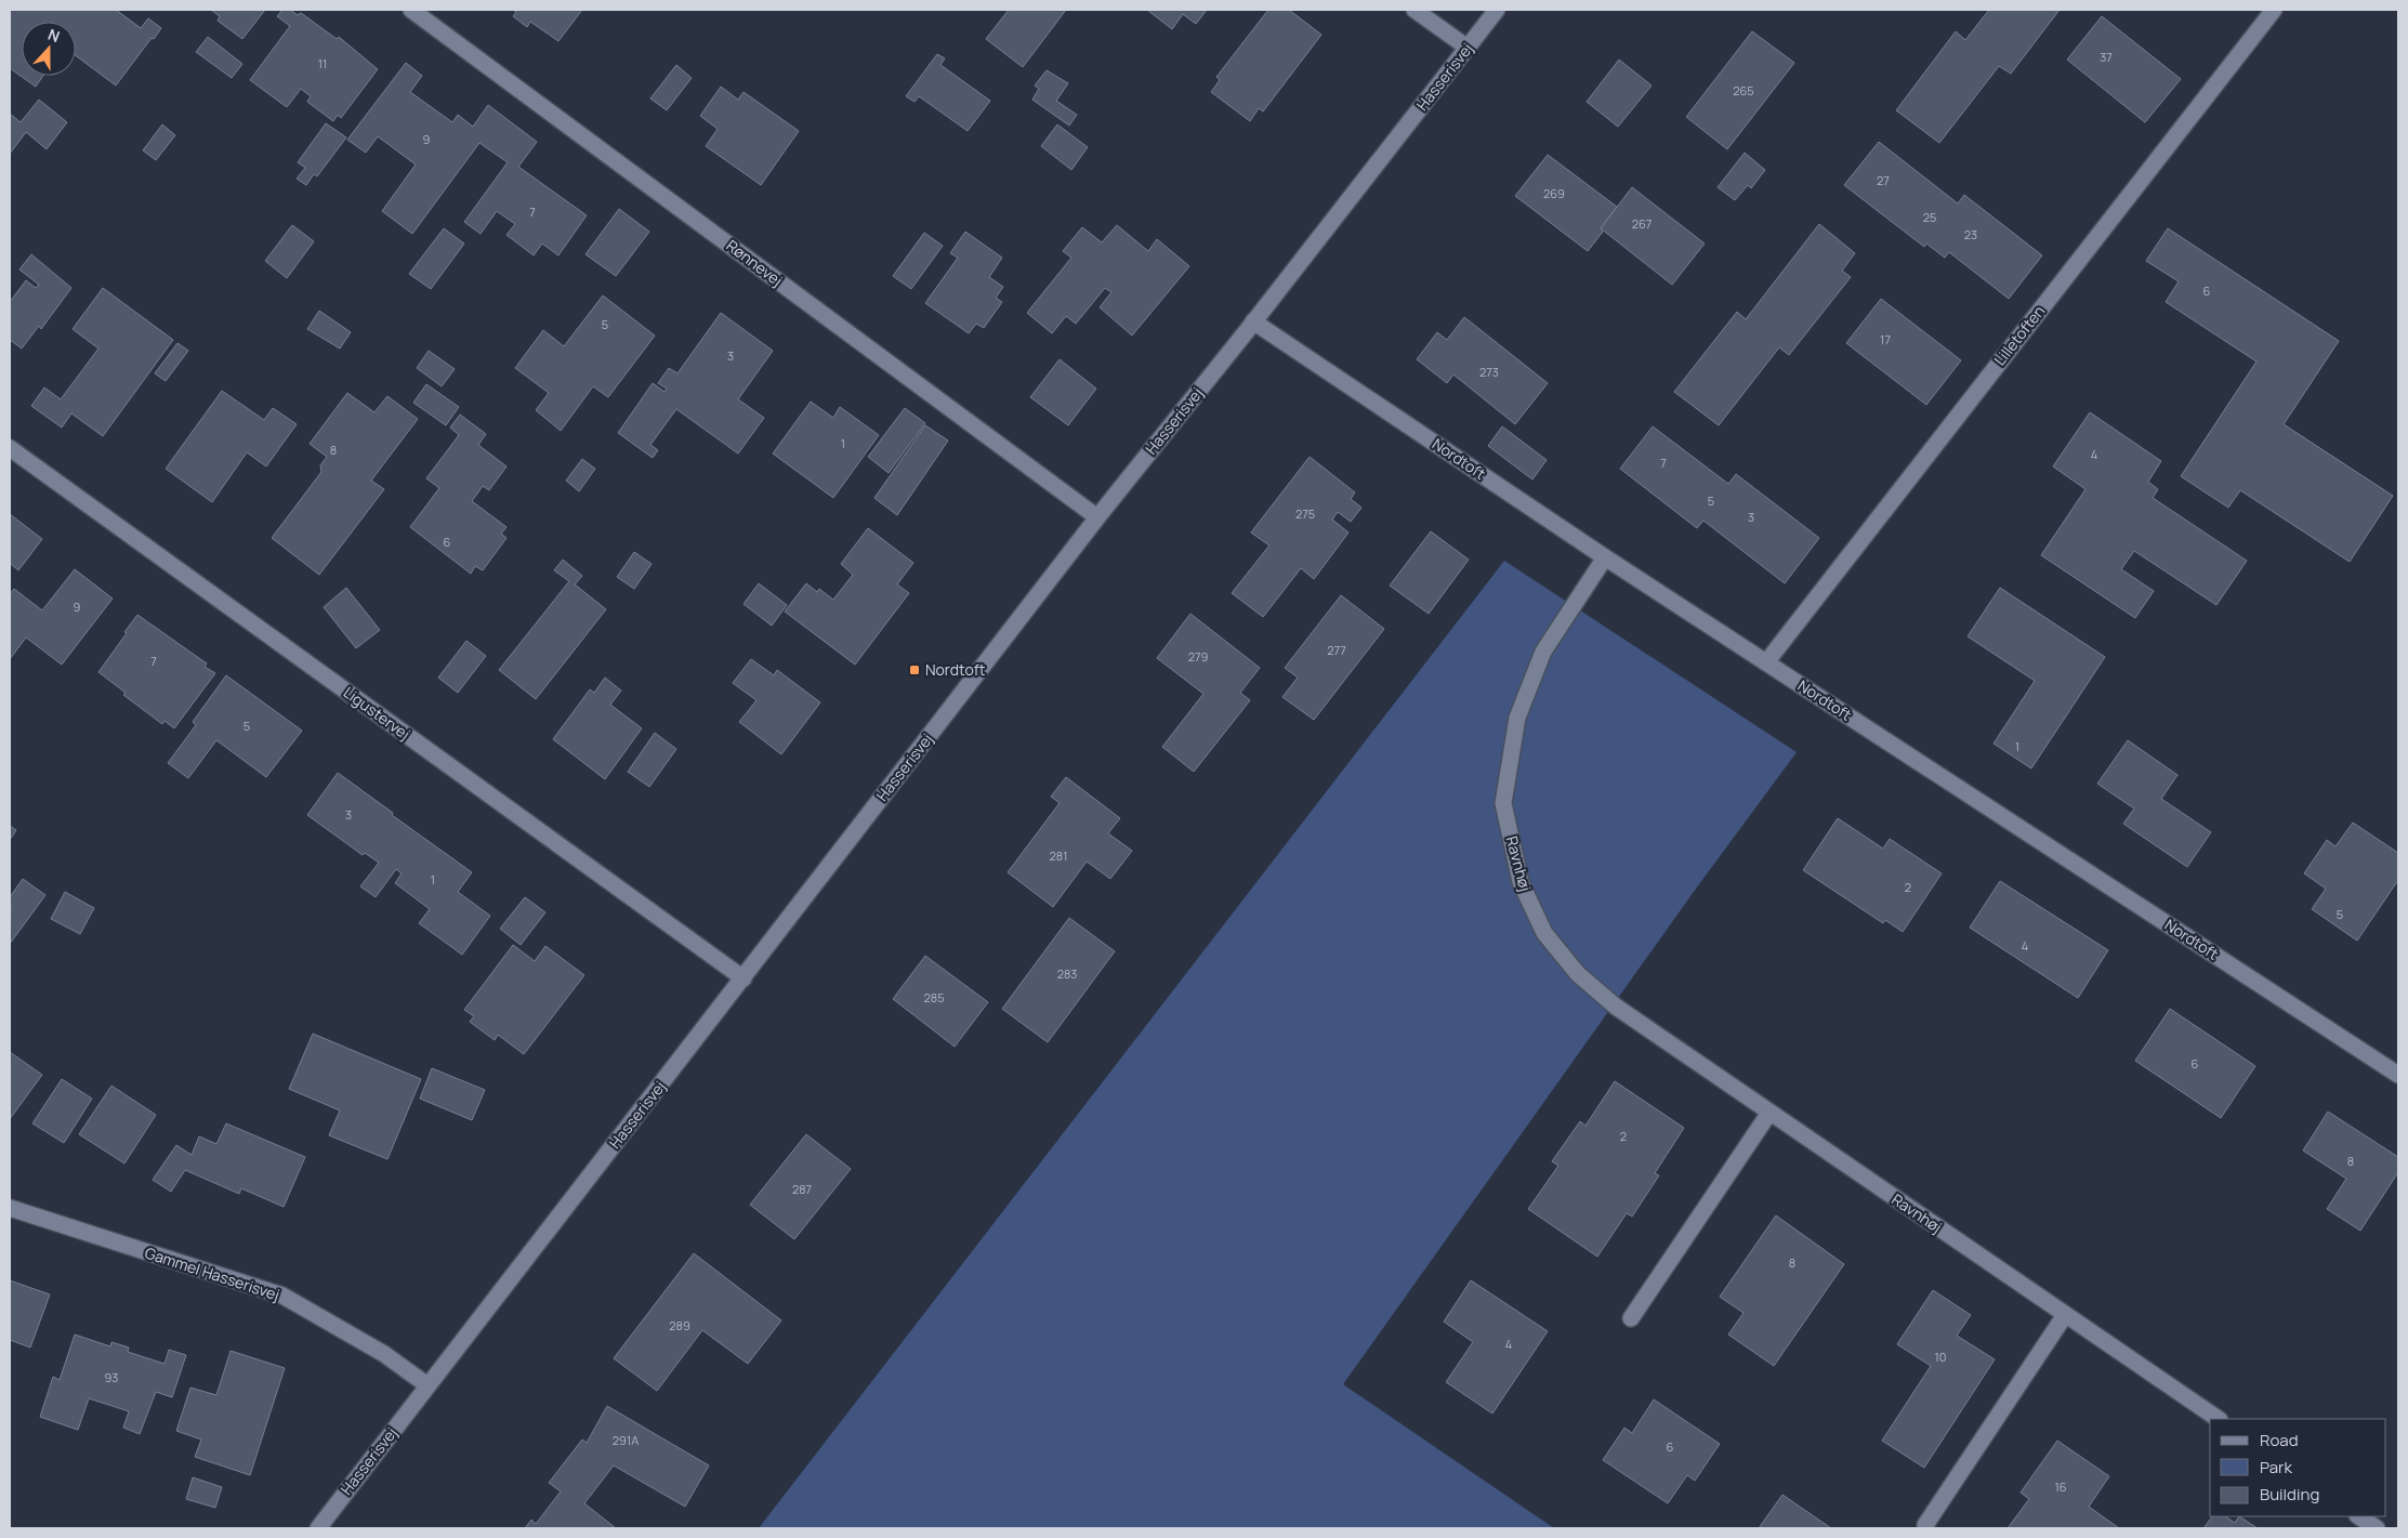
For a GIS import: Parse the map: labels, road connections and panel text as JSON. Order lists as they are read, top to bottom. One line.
{"streets":{"street":["Hasserisvej","Rønnevej","Lilletoften","Nordtoft","Ligustervej","Ravnhøj","Gammel Hasserisvej"]},"crossings":[["Hasserisvej","Rønnevej"],["Hasserisvej","Nordtoft"],["Hasserisvej","Ligustervej"],["Hasserisvej","Gammel Hasserisvej"],["Lilletoften","Nordtoft"],["Nordtoft","Ravnhøj"]],"places":{"transit":["Nordtoft"]},"house_numbers":["37","11","265","9","27","269","7","25","267","23","6","5","17","3","273","1","8","4","7","5","275","3","6","9","277","279","7","5","1","3","281","1","2","5","4","283","285","6","2","8","287","8","289","4","10","93","291A","6","16"],"legend":["Road","Park","Building"],"north":"top"}
